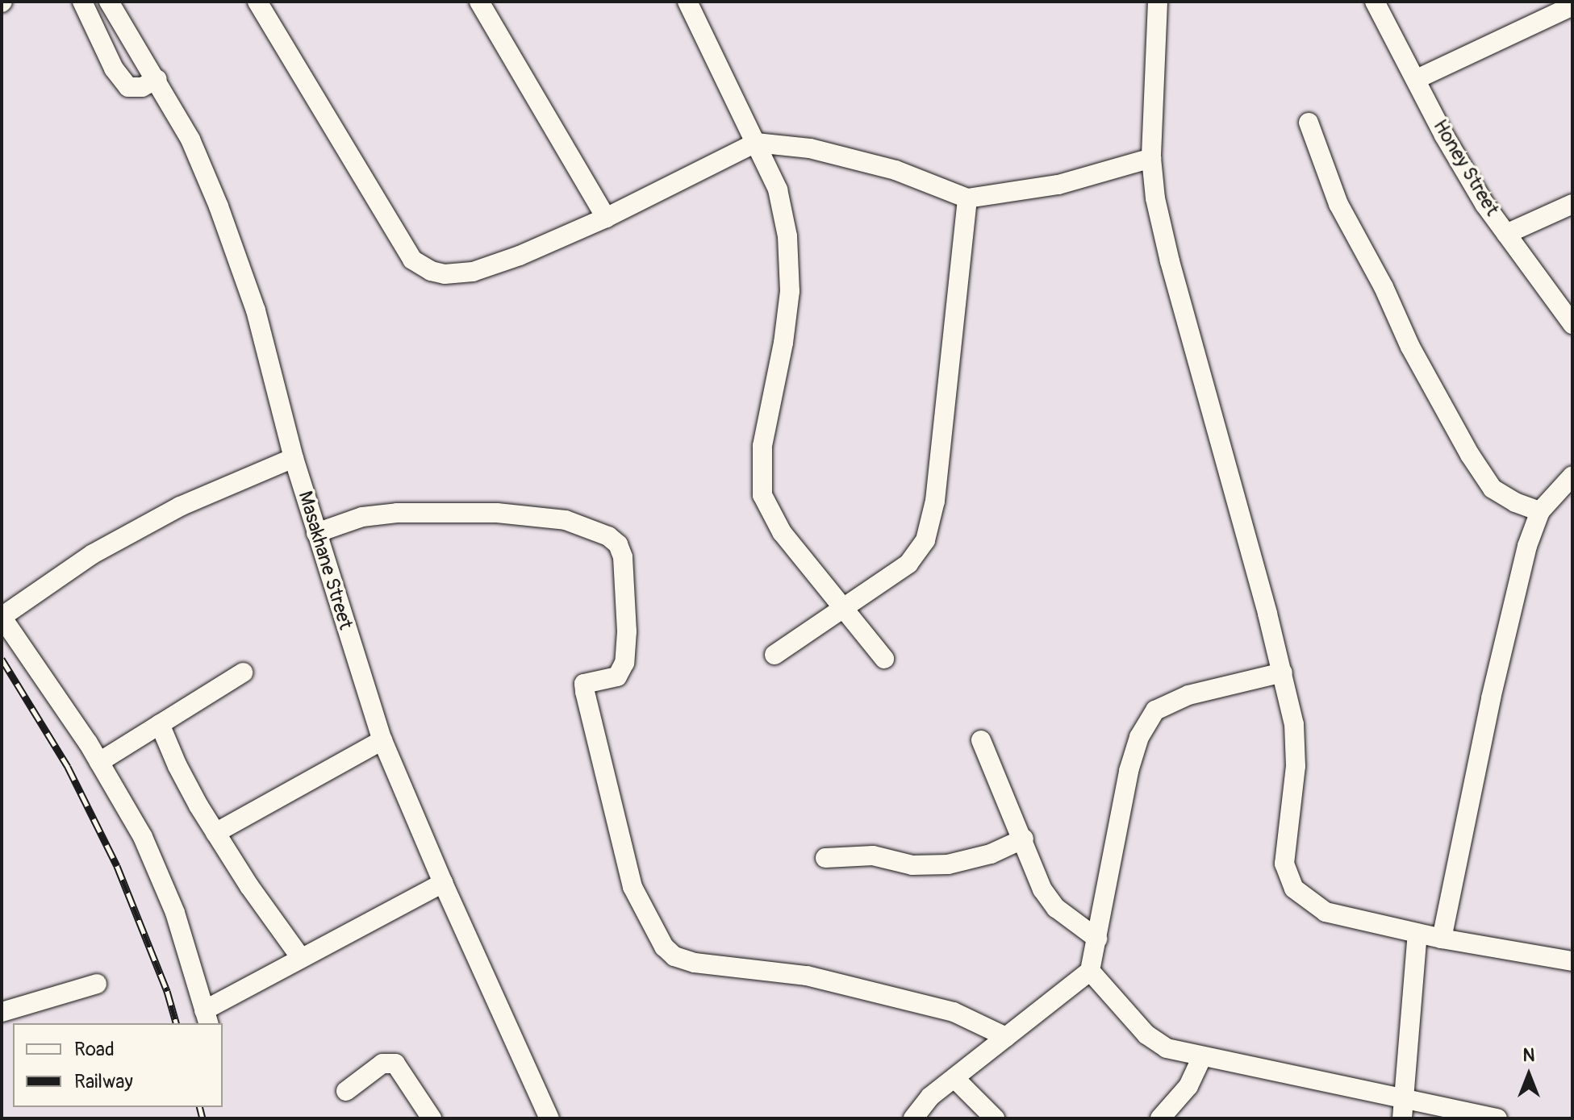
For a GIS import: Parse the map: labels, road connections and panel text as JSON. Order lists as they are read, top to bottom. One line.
{"streets":{"street":["Honey Street","Masakhane Street"]},"legend":["Road","Railway"],"north":"top"}
